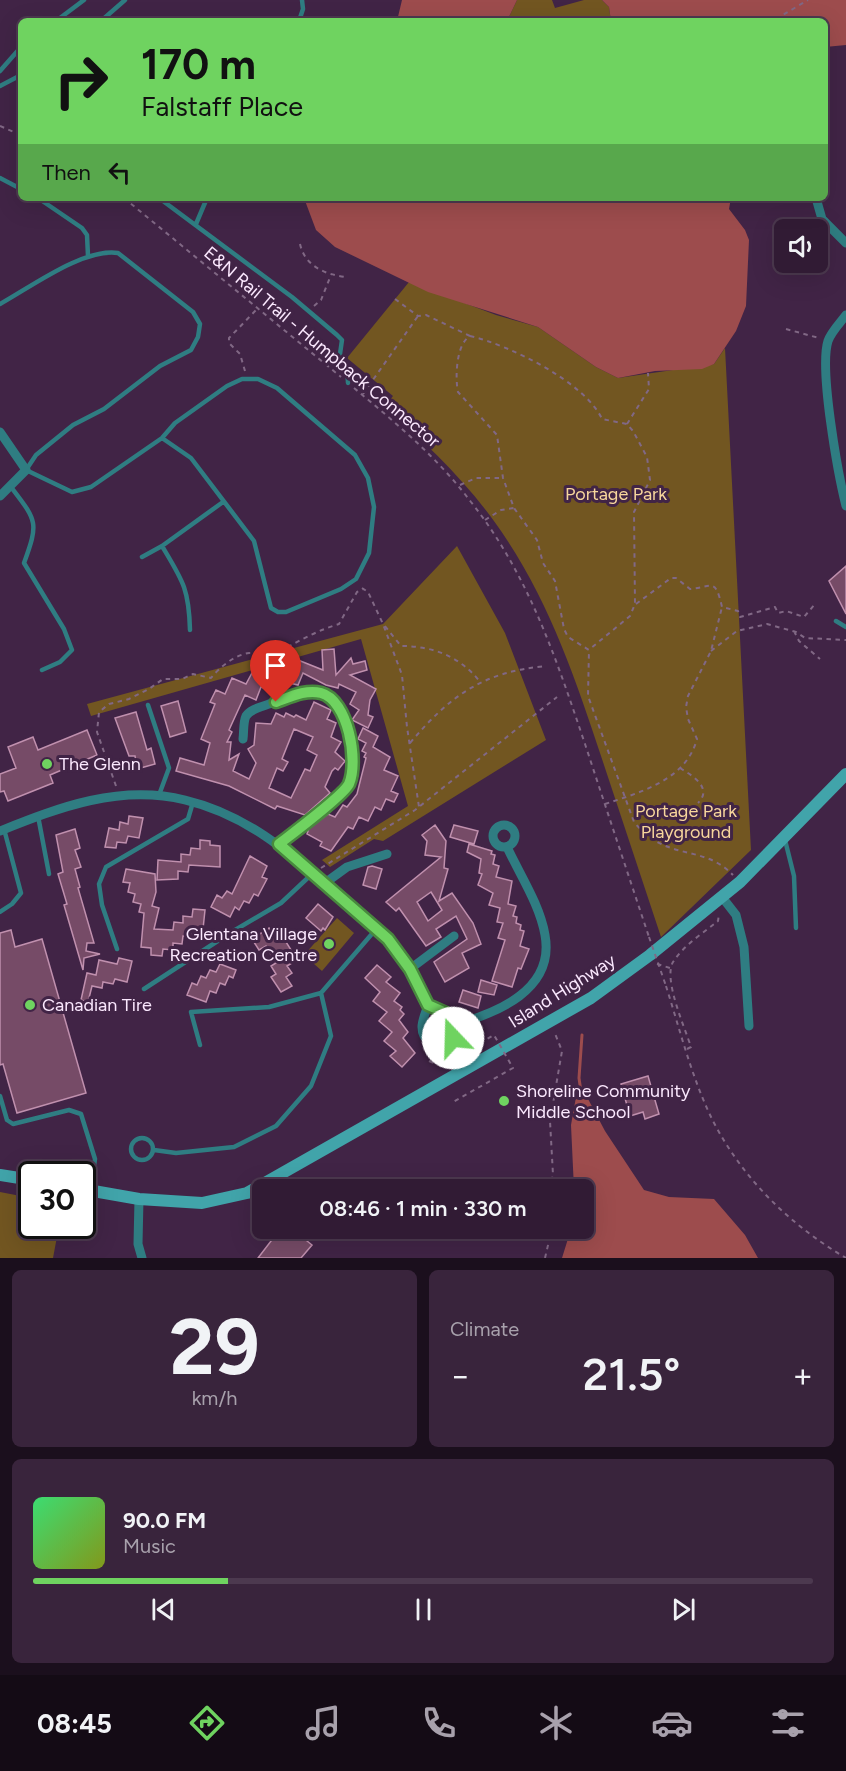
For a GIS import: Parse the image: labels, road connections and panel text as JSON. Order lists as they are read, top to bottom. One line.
{"streets":{"main road":["Island Highway"],"path":["E&N Rail Trail - Humpback Connector"]},"parks":["Portage Park","Portage Park Playground"],"places":["The Glenn","Glentana Village Recreation Centre","Canadian Tire","Shoreline Community Middle School"],"page":{"turn":["170 m","Falstaff Place"],"then":"Then","limit":"30","trip":"08:46 · 1 min · 330 m","tile":[["29","km/h"],"Climate"],"heat":["−","21.5°","+"],"song":["90.0 FM","Music"],"tabs":"08:45"}}
